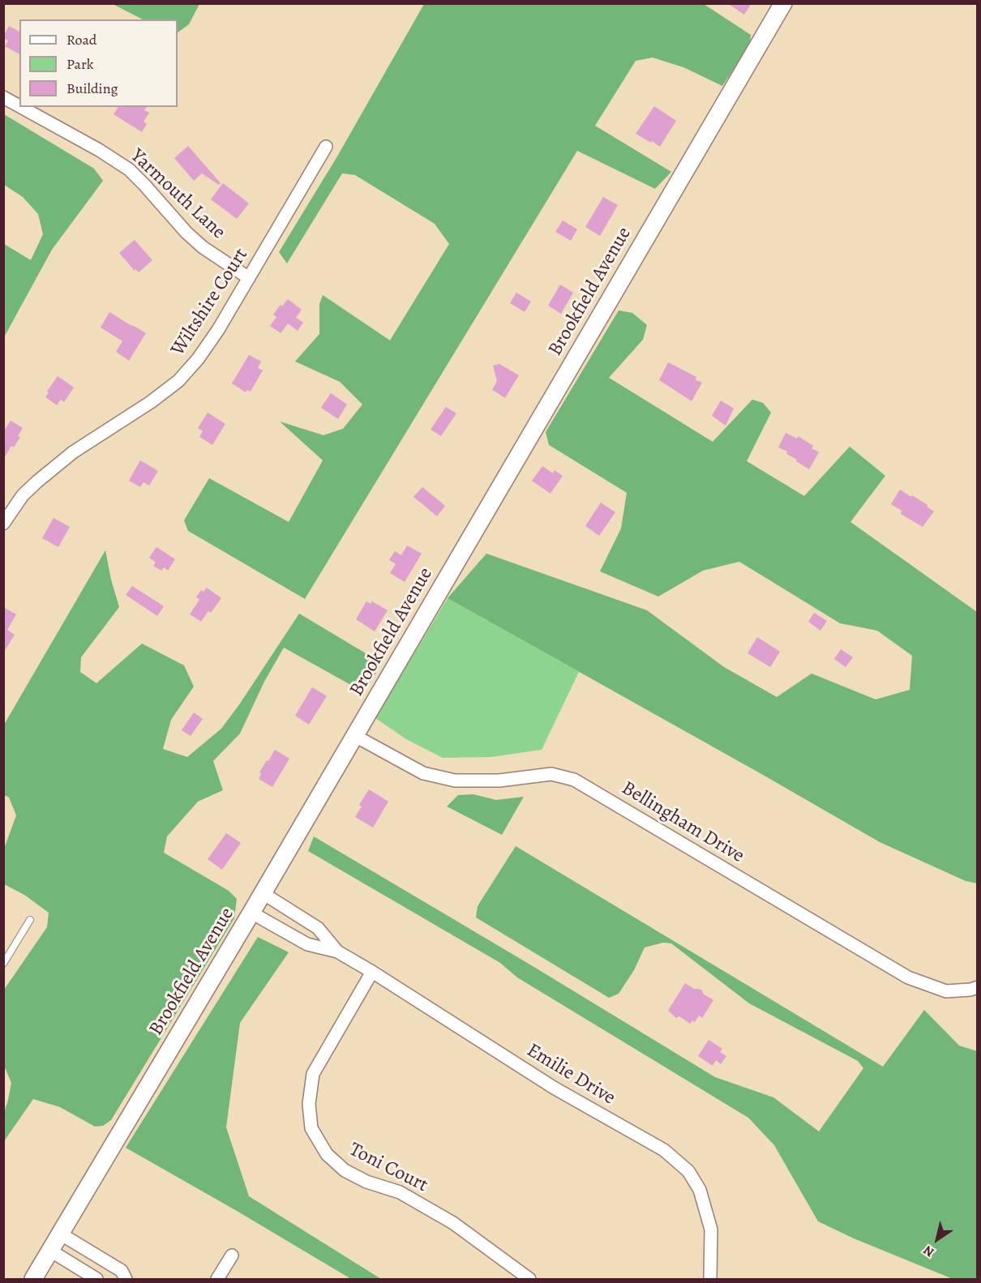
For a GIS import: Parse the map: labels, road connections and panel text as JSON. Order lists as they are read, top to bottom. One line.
{"streets":{"main road":["Brookfield Avenue"],"street":["Yarmouth Lane","Wiltshire Court","Bellingham Drive","Emilie Drive","Toni Court"]},"crossings":[["Yarmouth Lane","Wiltshire Court"],["Brookfield Avenue","Bellingham Drive"],["Brookfield Avenue","Emilie Drive"],["Emilie Drive","Toni Court"]],"legend":["Road","Park","Building"],"north":"bottom left"}
